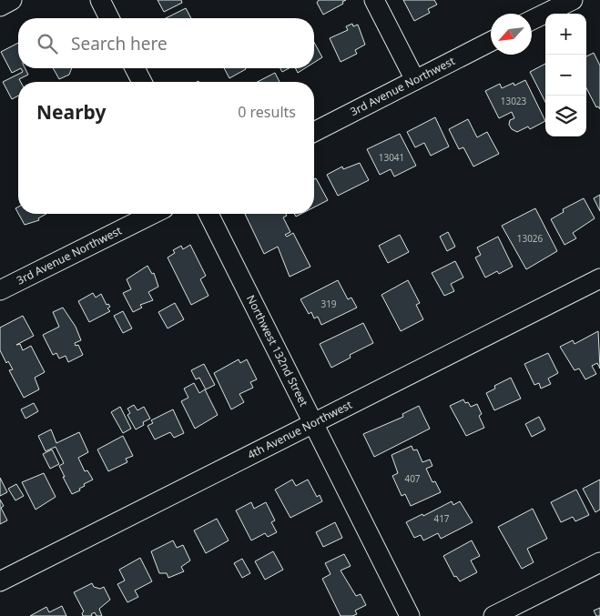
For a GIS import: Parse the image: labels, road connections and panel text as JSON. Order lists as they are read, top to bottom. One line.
{"streets":{"street":["3rd Avenue Northwest","Northwest 132nd Street","4th Avenue Northwest"]},"crossings":[["Northwest 132nd Street","4th Avenue Northwest"]],"house_numbers":["13023","13041","13026","319","407","417"],"north":"bottom left","page":{"map_buttons":["+","−"],"search":"Search here","heading":["Nearby","0 results"]}}
